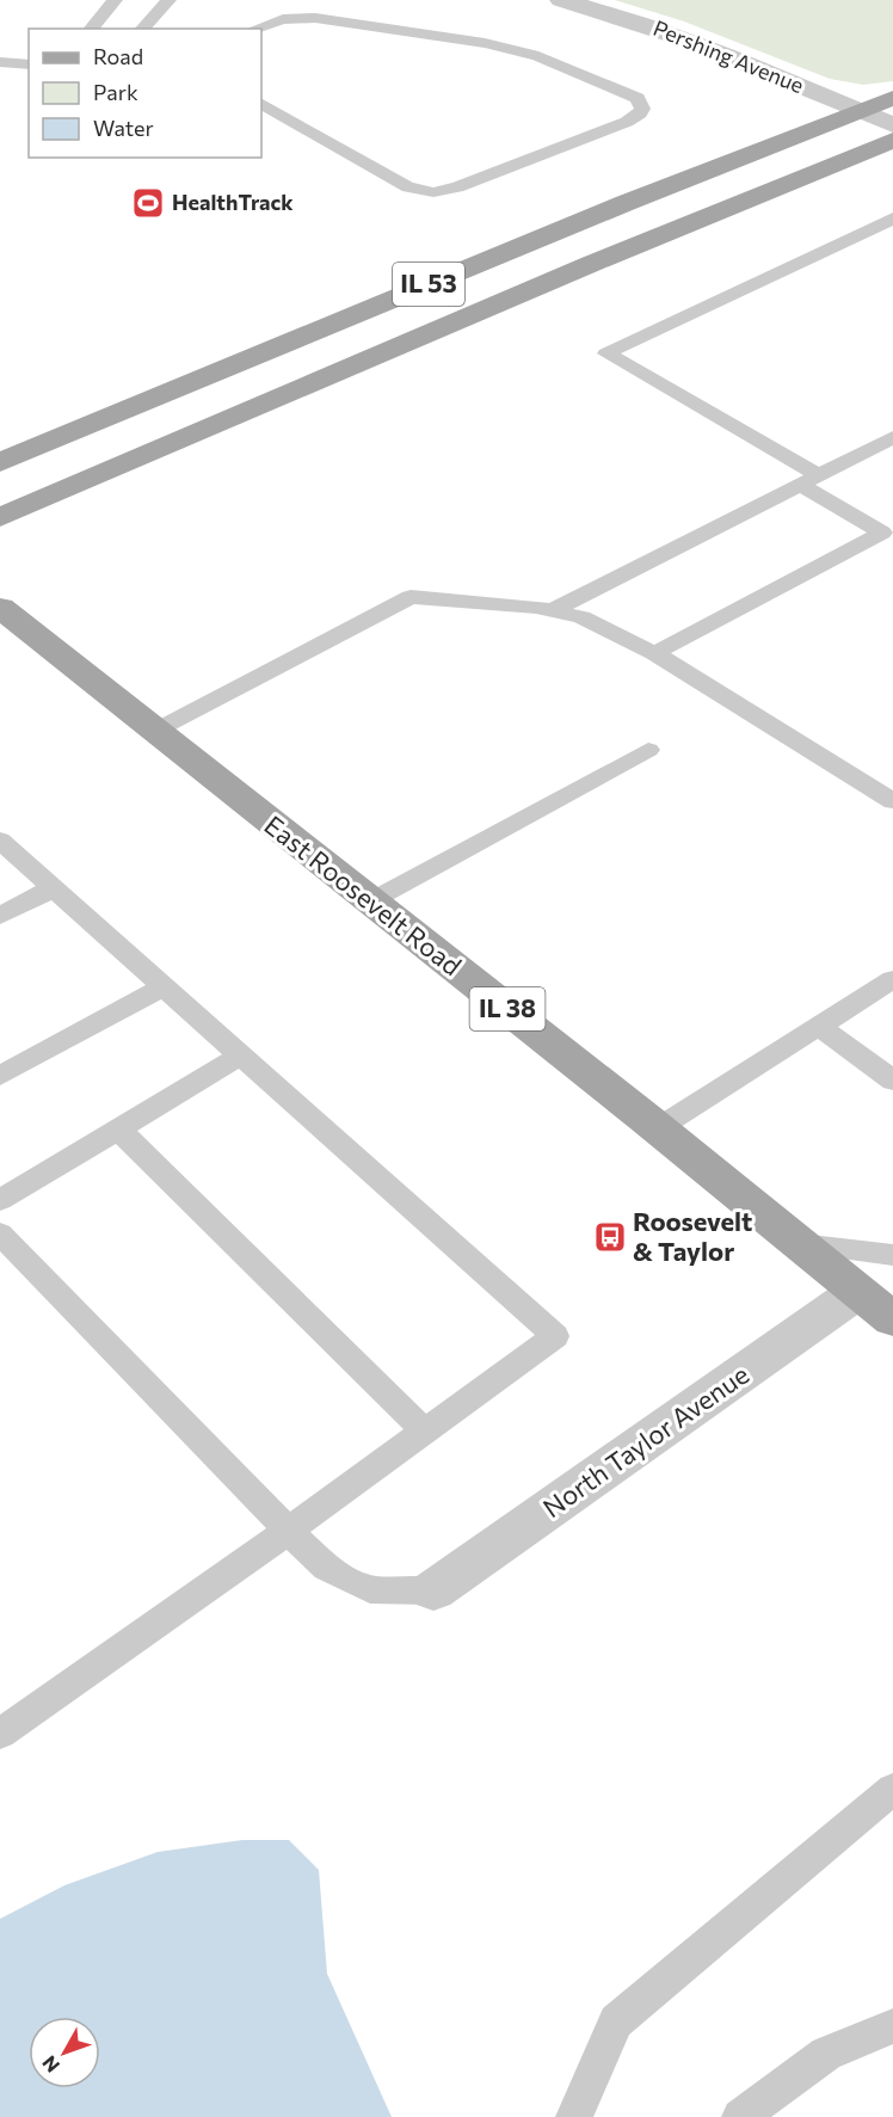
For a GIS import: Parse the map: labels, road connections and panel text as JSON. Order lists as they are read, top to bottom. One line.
{"streets":{"main road":["IL 53","East Roosevelt Road","IL 38"],"street":["Pershing Avenue","North Taylor Avenue"]},"crossings":[["Pershing Avenue","IL 53"],["East Roosevelt Road","North Taylor Avenue"]],"places":{"sports":["HealthTrack"],"bus stop":["Roosevelt & Taylor"]},"legend":["Road","Park","Water"],"north":"bottom left"}
